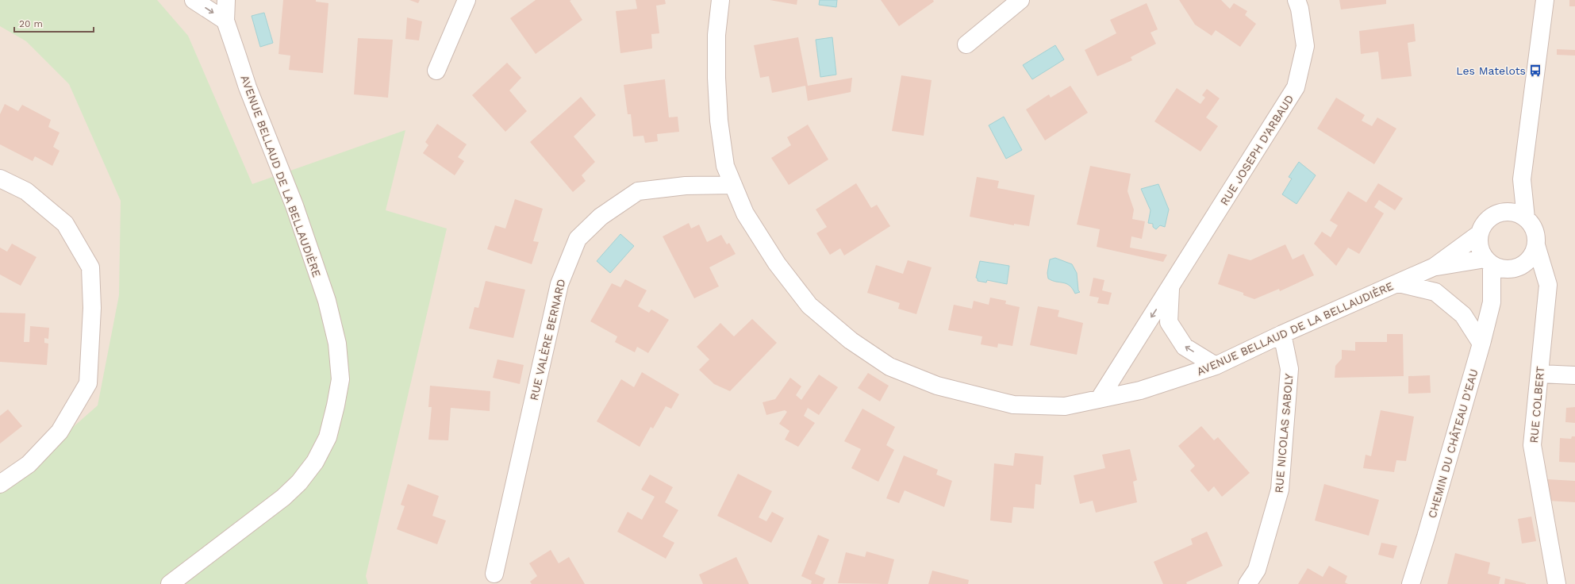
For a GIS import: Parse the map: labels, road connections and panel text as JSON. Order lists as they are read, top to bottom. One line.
{"streets":{"street":["RUE JOSEPH D'ARBAUD","AVENUE BELLAUD DE LA BELLAUDIÈRE","RUE VALÈRE BERNARD","RUE COLBERT","RUE NICOLAS SABOLY","CHEMIN DU CHÂTEAU D'EAU"]},"crossings":[["RUE JOSEPH D'ARBAUD","AVENUE BELLAUD DE LA BELLAUDIÈRE"],["AVENUE BELLAUD DE LA BELLAUDIÈRE","RUE VALÈRE BERNARD"],["AVENUE BELLAUD DE LA BELLAUDIÈRE","RUE COLBERT"],["AVENUE BELLAUD DE LA BELLAUDIÈRE","RUE NICOLAS SABOLY"],["AVENUE BELLAUD DE LA BELLAUDIÈRE","CHEMIN DU CHÂTEAU D'EAU"],["RUE COLBERT","CHEMIN DU CHÂTEAU D'EAU"]],"places":{"bus stop":["Les Matelots"]},"scale_bar":"20 m"}
